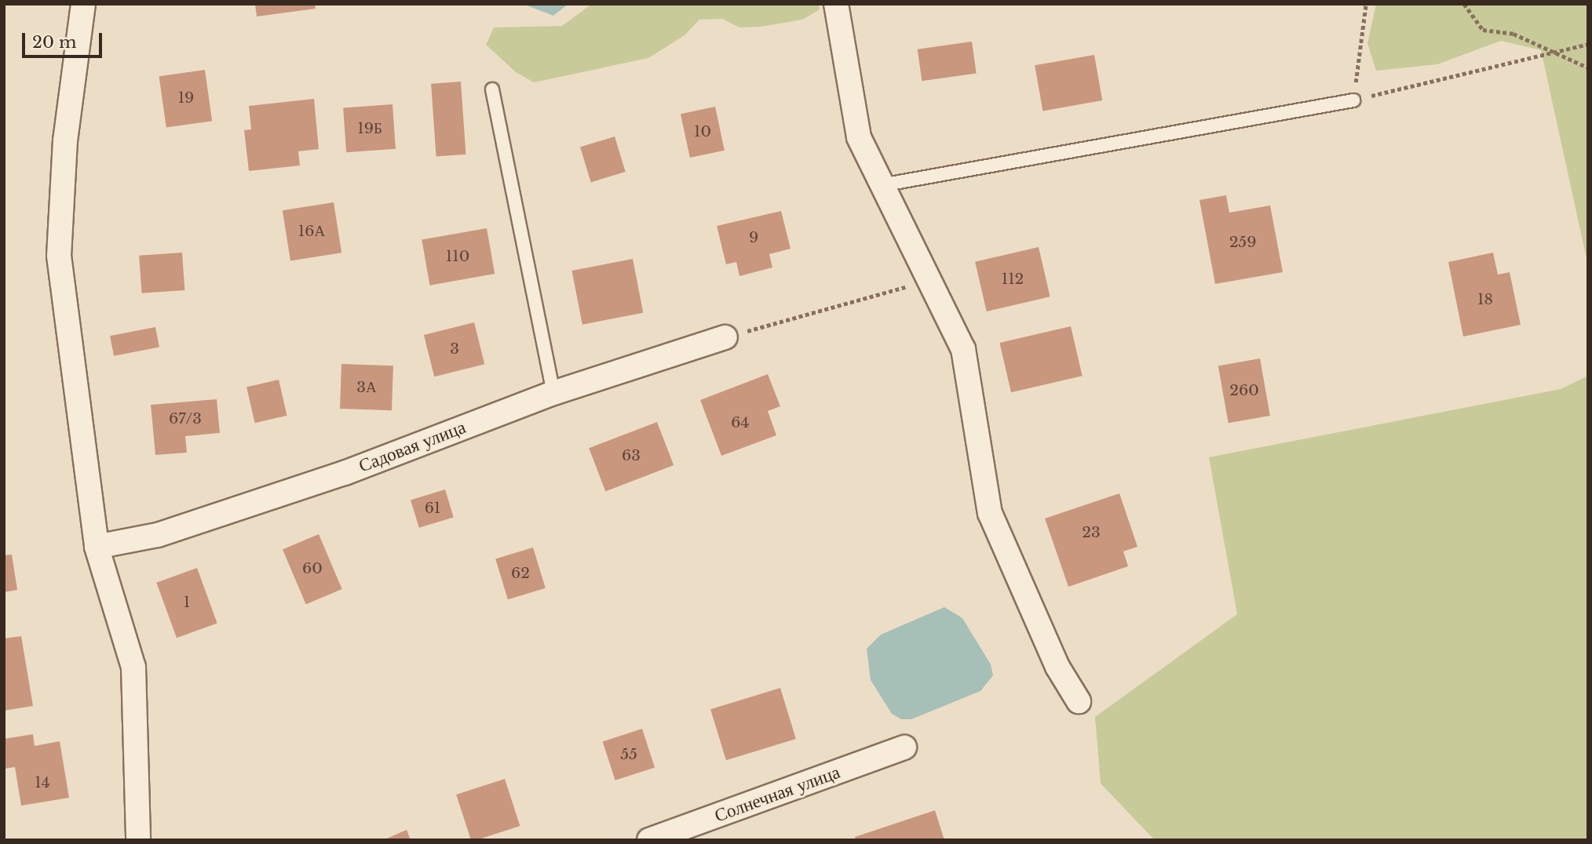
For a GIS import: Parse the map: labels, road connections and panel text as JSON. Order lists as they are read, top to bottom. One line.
{"streets":{"street":["Садовая улица","Солнечная улица"]},"house_numbers":["19","19Б","10","16А","9","259","110","112","18","3","3А","260","67/3","64","63","61","23","60","62","1","55","14"],"scale_bar":"20 m"}
